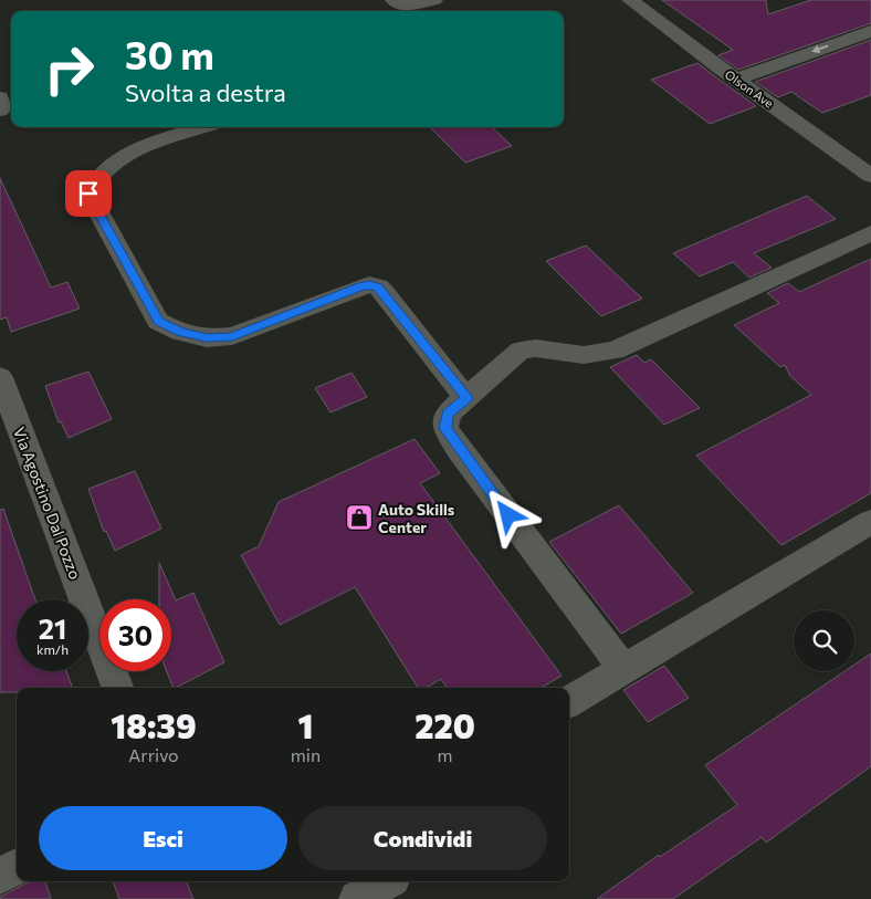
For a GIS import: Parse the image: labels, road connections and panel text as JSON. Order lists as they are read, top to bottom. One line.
{"streets":{"street":["Olson Ave","Via Agostino Dal Pozzo"]},"places":{"shop":["Auto Skills Center"]},"page":{"turn":["30 m","Svolta a destra"],"speed":"21 km/h","limit":"30","eta":["18:39","Arrivo","1","min","220","m"],"buttons":["Esci","Condividi"]}}
